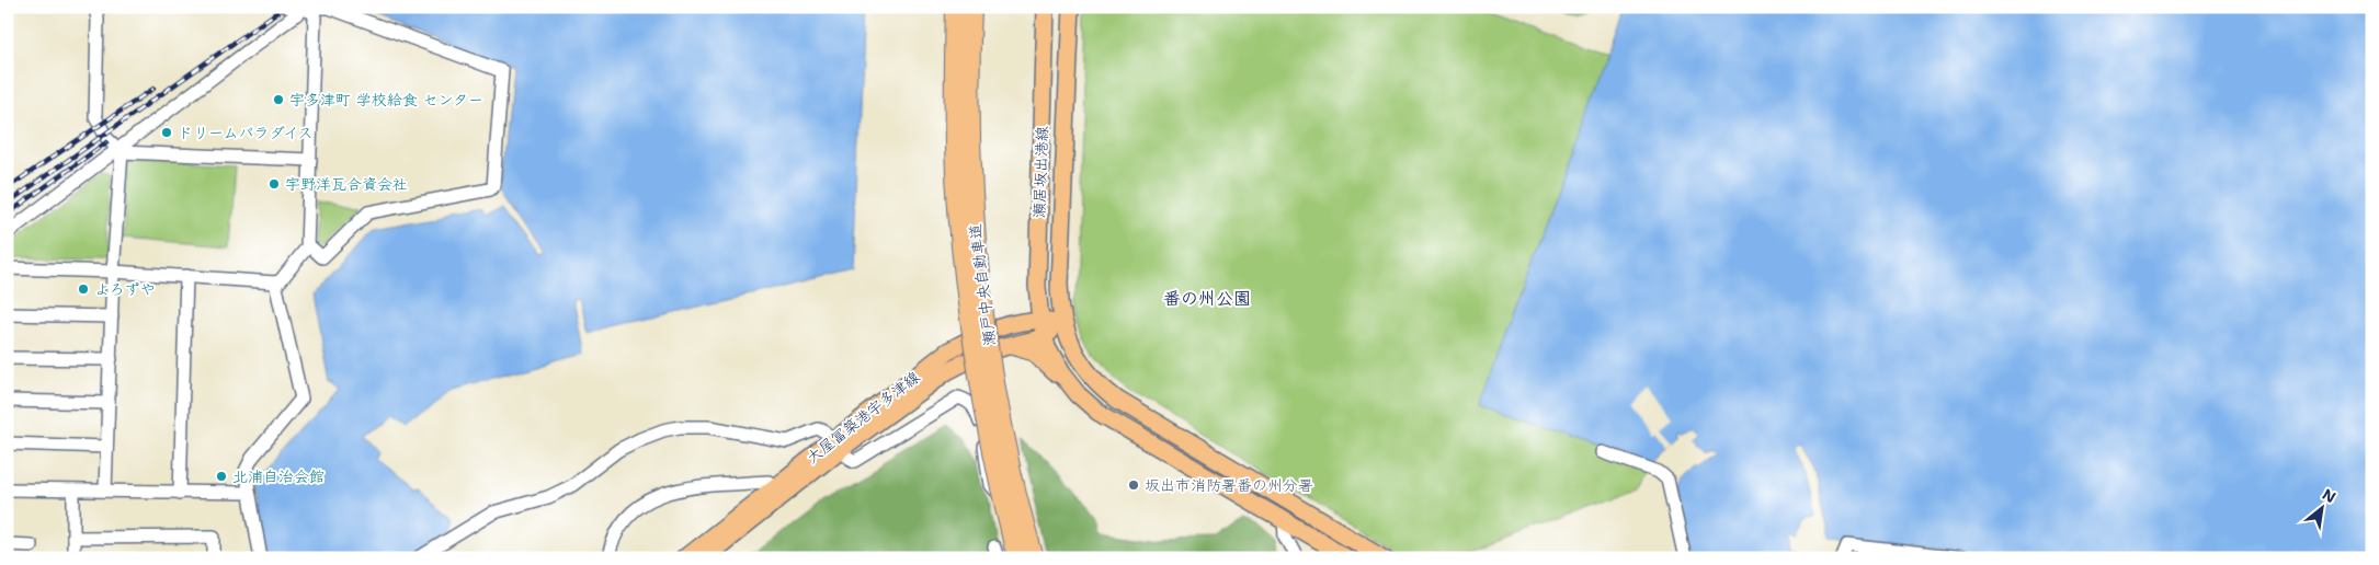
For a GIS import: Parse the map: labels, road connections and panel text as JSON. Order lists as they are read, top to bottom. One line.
{"streets":{"highway":["瀬戸中央自動車道"],"main road":["瀬居坂出港線","大屋冨築港宇多津線"]},"crossings":[["瀬居坂出港線","大屋冨築港宇多津線"]],"districts":["番の州公園"],"places":["宇多津町 学校給食 センター","ドリームパラダイス","宇野洋瓦合資会社","よろずや","北浦自治会館","坂出市消防署番の州分署"],"north":"top right"}
